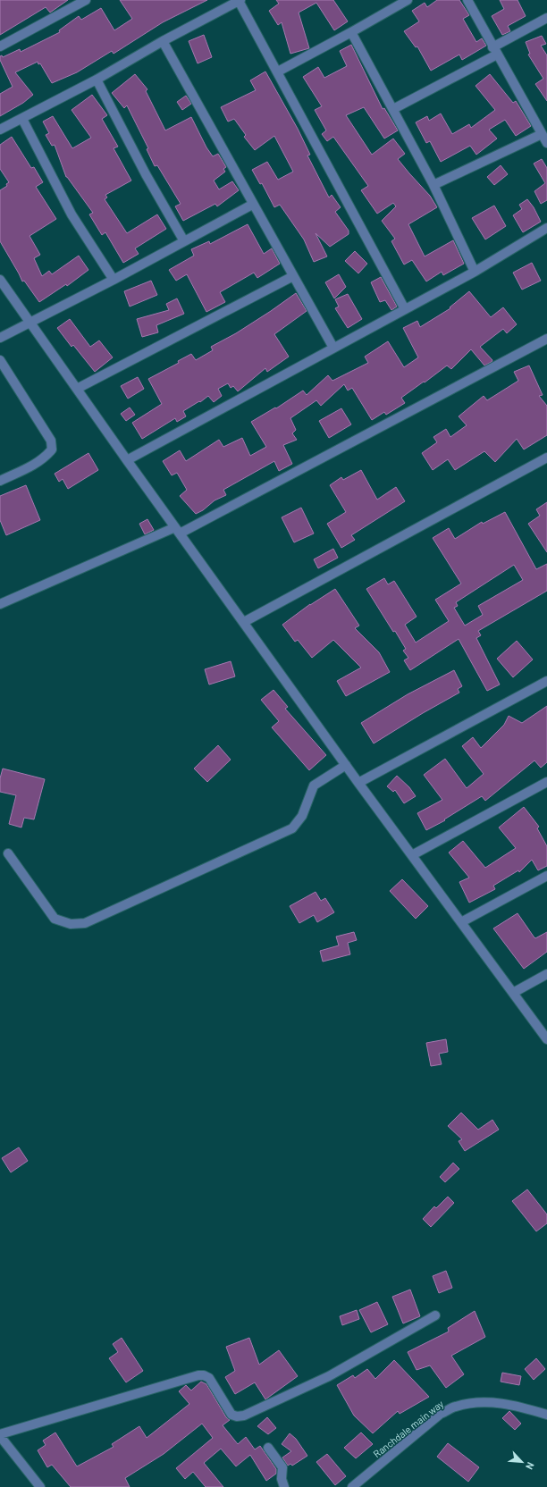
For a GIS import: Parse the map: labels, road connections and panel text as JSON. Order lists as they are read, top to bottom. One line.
{"streets":{"street":["Ranchdale main way"]},"north":"bottom right"}
